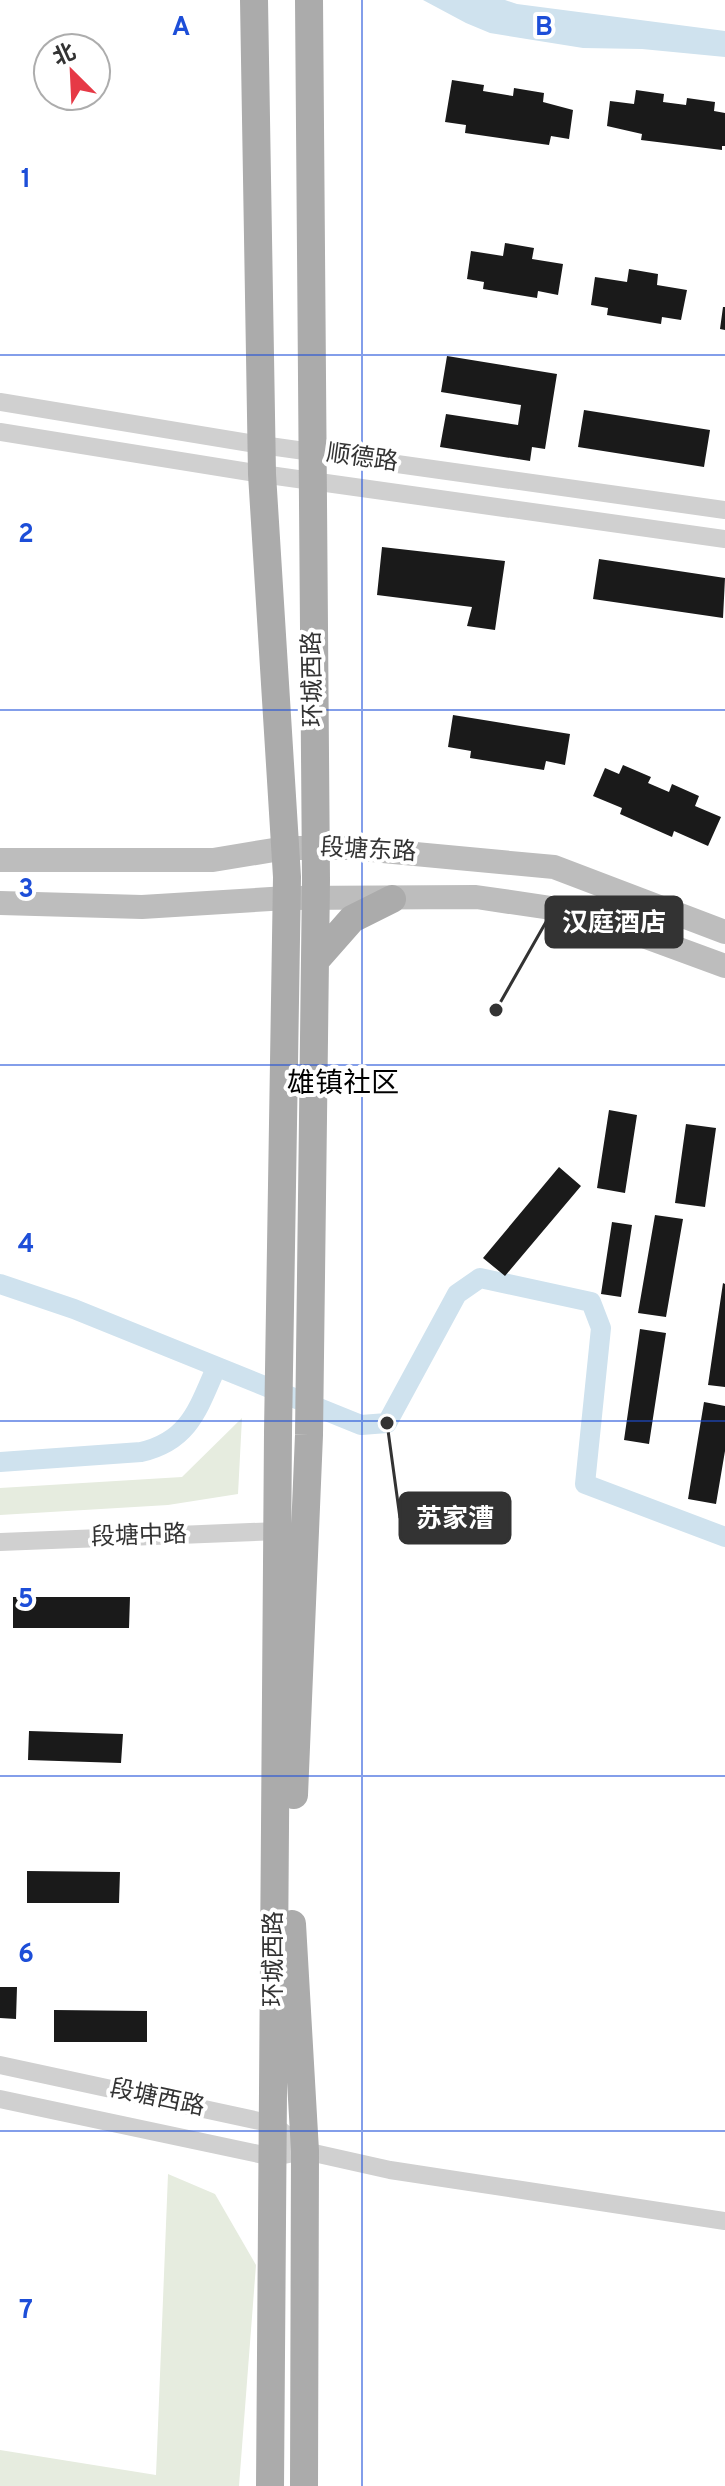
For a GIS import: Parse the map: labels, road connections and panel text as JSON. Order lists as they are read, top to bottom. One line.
{"streets":{"main road":["环城西路","段塘东路"],"street":["顺德路","段塘中路","段塘西路"]},"crossings":[["顺德路","环城西路"],["环城西路","段塘东路"],["环城西路","段塘中路"],["环城西路","段塘西路"]],"districts":["雄镇社区"],"places":["汉庭酒店","苏家漕"],"north":"top left","grid":{"columns":["A","B"],"rows":["1","2","3","4","5","6","7"]}}
